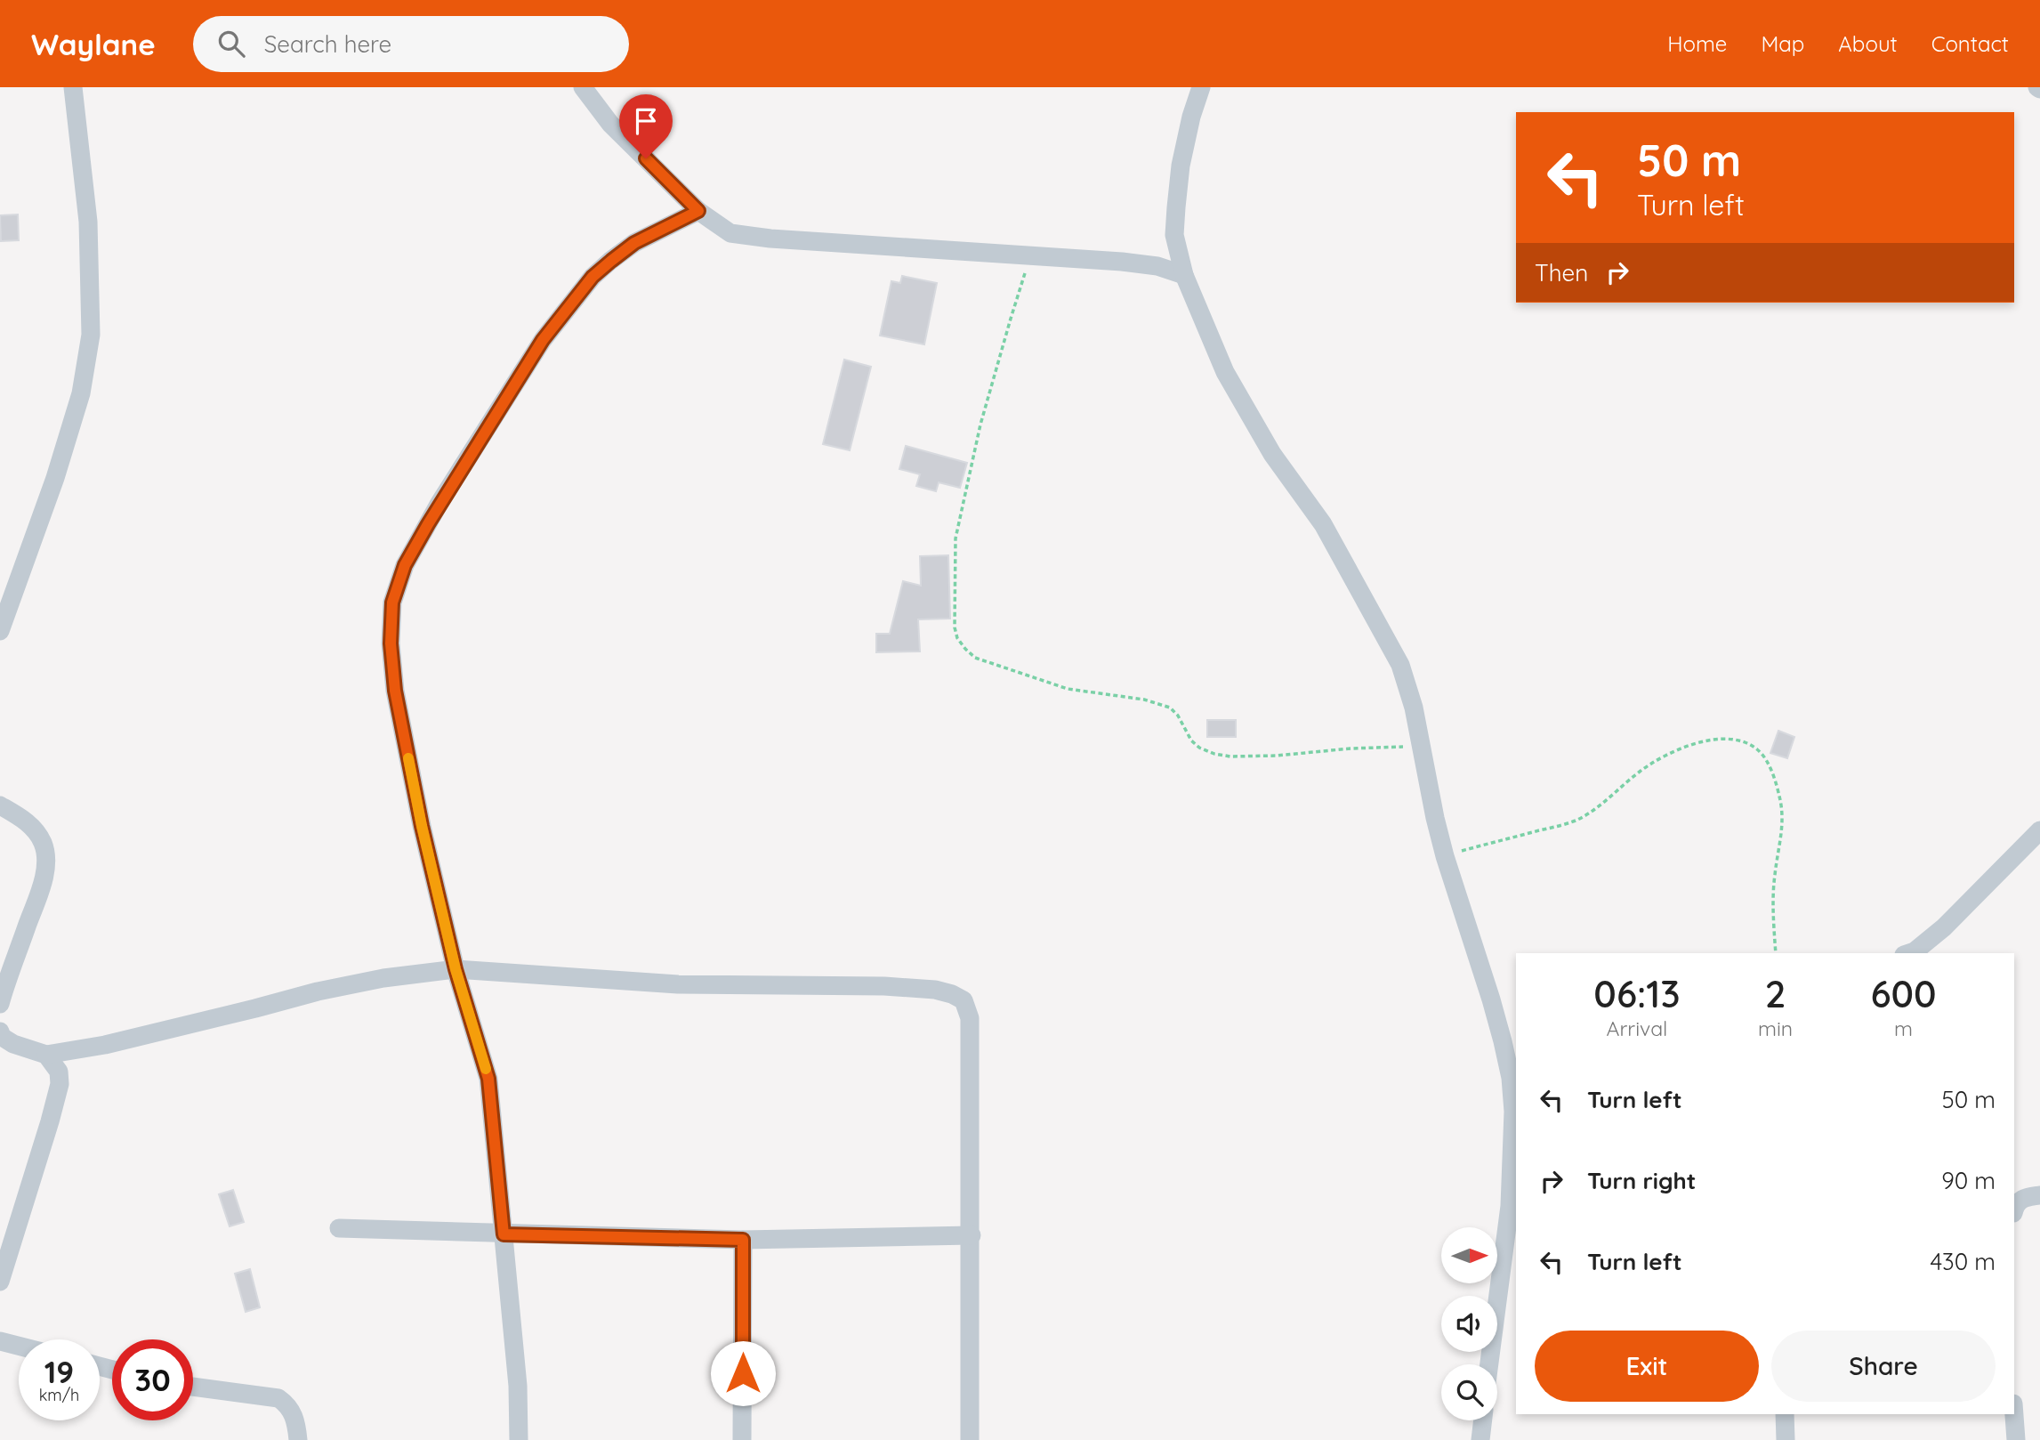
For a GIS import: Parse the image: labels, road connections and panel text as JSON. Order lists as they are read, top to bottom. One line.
{"north":"right","page":{"header":"Waylane","search":"Search here","nav":["Home","Map","About","Contact"],"turn":["50 m","Turn left"],"then":"Then","eta":["06:13","Arrival","2","min","600","m"],"list":[{"name":"Turn left","value":"50 m"},{"name":"Turn right","value":"90 m"},{"name":"Turn left","value":"430 m"}],"buttons":["Exit","Share"],"speed":"19 km/h","limit":"30"}}
